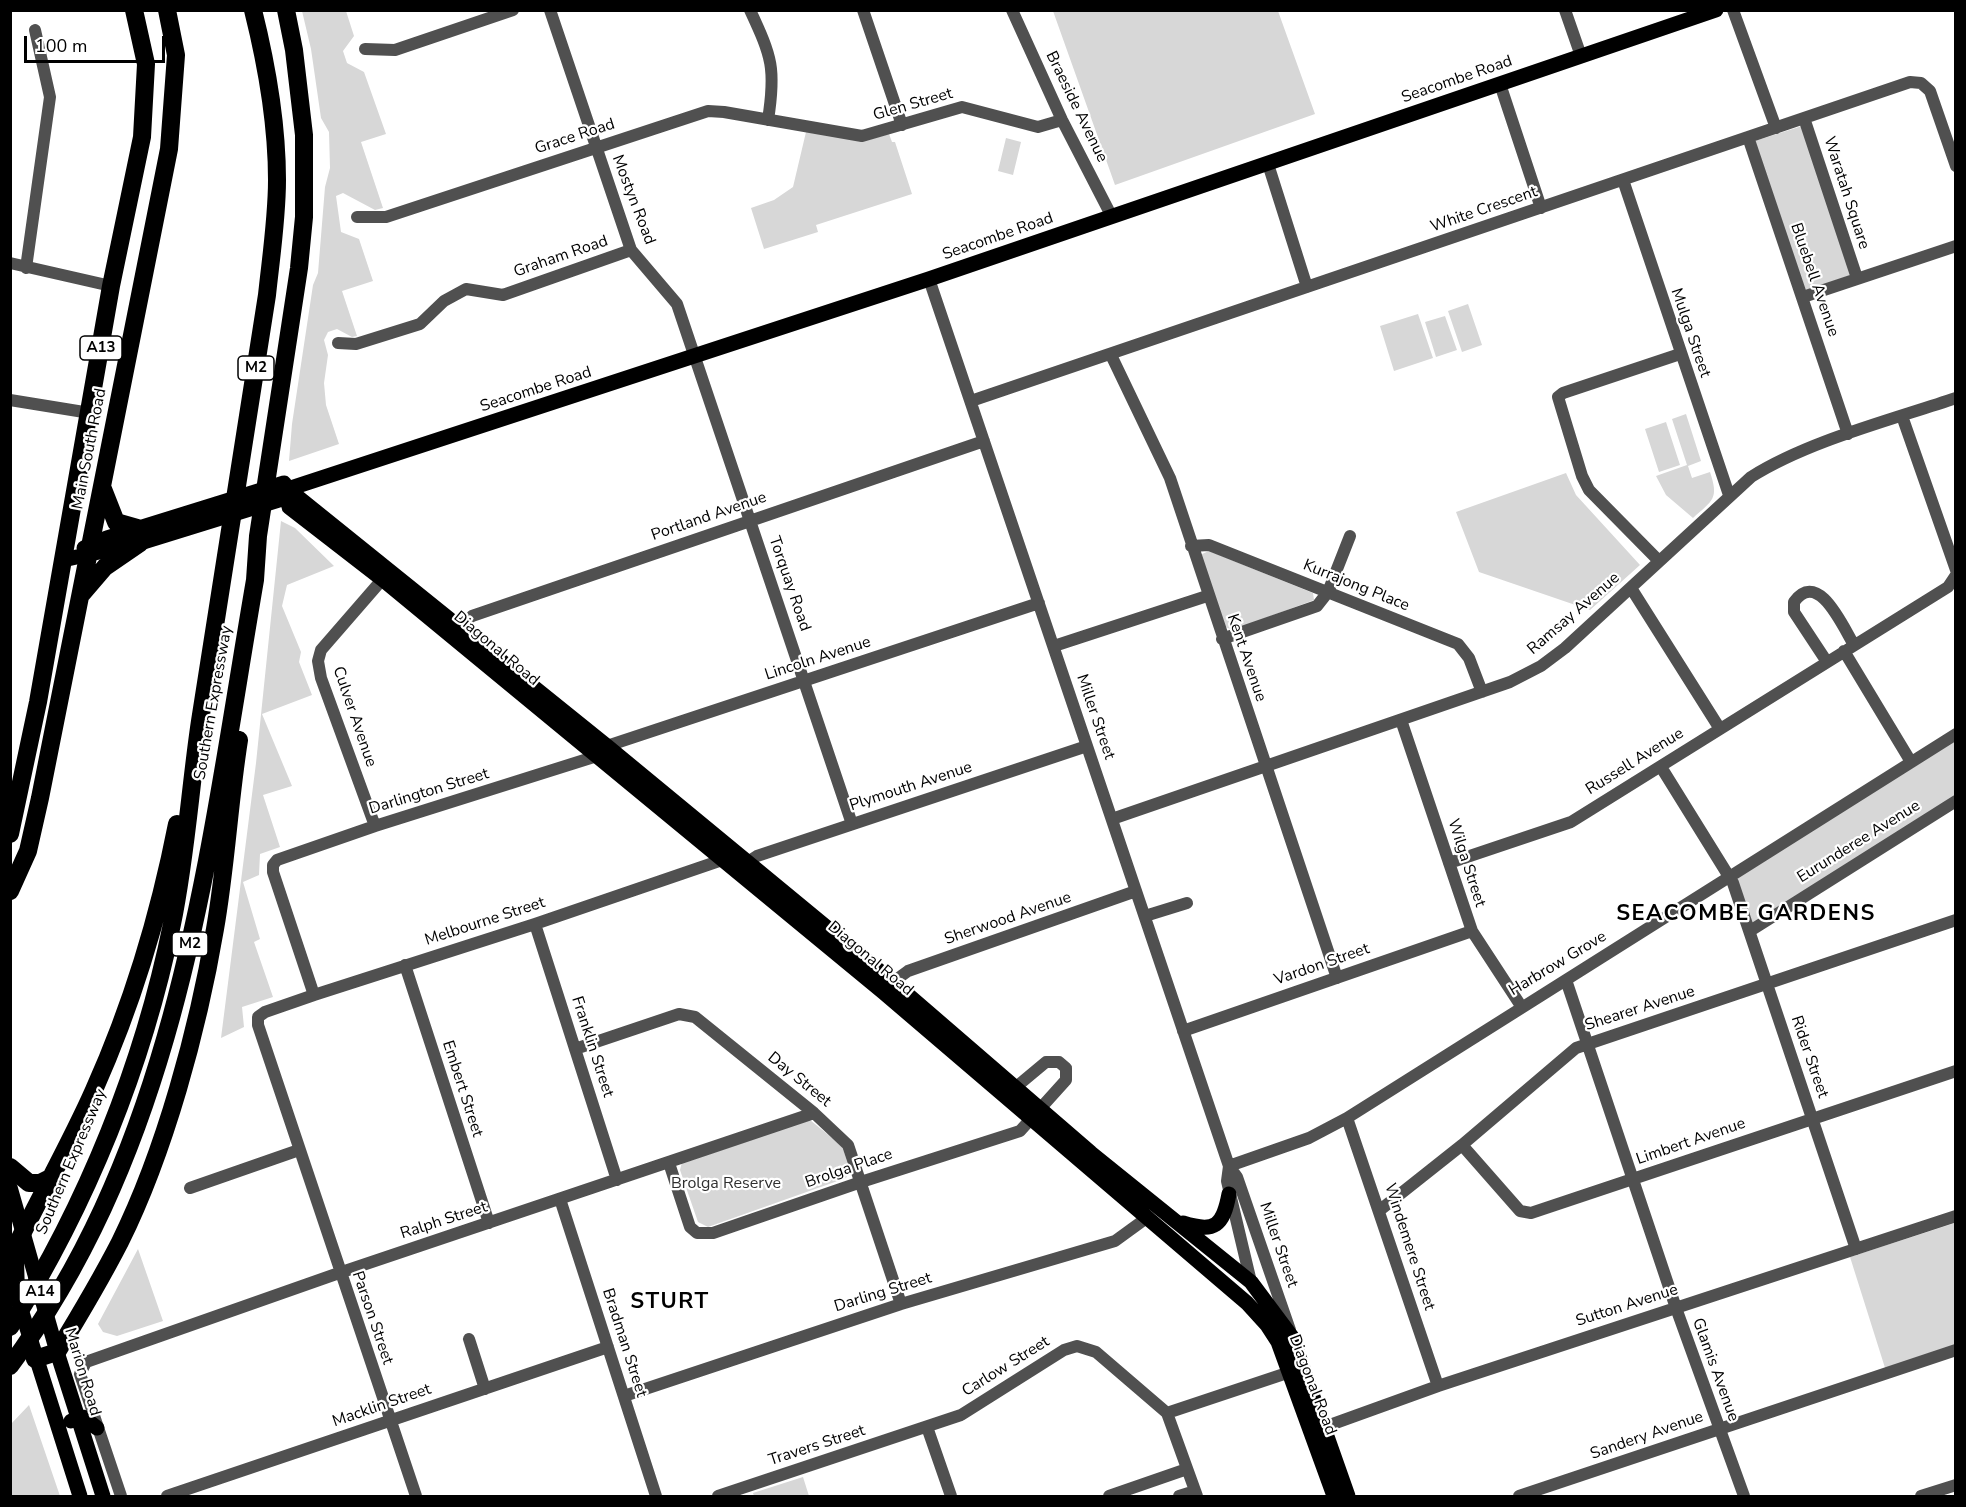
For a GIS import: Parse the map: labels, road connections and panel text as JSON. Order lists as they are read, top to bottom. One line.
{"streets":{"highway":["A13","M2","Main South Road","Southern Expressway"],"main road":["Seacombe Road","Diagonal Road","A14","Marion Road"],"street":["Glen Street","Braeside Avenue","Grace Road","Waratah Square","Mostyn Road","White Crescent","Graham Road","Bluebell Avenue","Mulga Street","Portland Avenue","Torquay Road","Kurrajong Place","Ramsay Avenue","Kent Avenue","Lincoln Avenue","Culver Avenue","Miller Street","Russell Avenue","Plymouth Avenue","Darlington Street","Eurunderee Avenue","Wilga Street","Sherwood Avenue","Melbourne Street","Harbrow Grove","Vardon Street","Shearer Avenue","Franklin Street","Rider Street","Day Street","Embert Street","Limbert Avenue","Brolga Place","Ralph Street","Windemere Street","Darling Street","Sutton Avenue","Parson Street","Bradman Street","Carlow Street","Glamis Avenue","Macklin Street","Sandery Avenue","Travers Street"]},"crossings":[["Seacombe Road","Braeside Avenue"],["Seacombe Road","Mostyn Road"],["Seacombe Road","A13"],["Seacombe Road","Main South Road"],["Seacombe Road","Torquay Road"],["Seacombe Road","Diagonal Road"],["Seacombe Road","Miller Street"],["Glen Street","Braeside Avenue"],["Glen Street","Grace Road"],["Grace Road","Mostyn Road"],["Waratah Square","White Crescent"],["Mostyn Road","Graham Road"],["Mostyn Road","Torquay Road"],["White Crescent","Bluebell Avenue"],["White Crescent","Mulga Street"],["White Crescent","Kent Avenue"],["White Crescent","Miller Street"],["Bluebell Avenue","Ramsay Avenue"],["Mulga Street","Ramsay Avenue"],["A13","Main South Road"],["M2","Southern Expressway"],["M2","Marion Road"],["Portland Avenue","Torquay Road"],["Portland Avenue","Diagonal Road"],["Portland Avenue","Miller Street"],["Torquay Road","Lincoln Avenue"],["Torquay Road","Plymouth Avenue"],["Kurrajong Place","Ramsay Avenue"],["Kurrajong Place","Kent Avenue"],["Ramsay Avenue","Kent Avenue"],["Ramsay Avenue","Miller Street"],["Ramsay Avenue","Russell Avenue"],["Ramsay Avenue","Wilga Street"],["Diagonal Road","Lincoln Avenue"],["Diagonal Road","Culver Avenue"],["Diagonal Road","Miller Street"],["Diagonal Road","Plymouth Avenue"],["Diagonal Road","Darlington Street"],["Diagonal Road","Sherwood Avenue"],["Diagonal Road","Melbourne Street"],["Diagonal Road","Brolga Place"],["Diagonal Road","Darling Street"],["Diagonal Road","Sutton Avenue"],["Kent Avenue","Vardon Street"],["Lincoln Avenue","Miller Street"],["Lincoln Avenue","Darlington Street"],["Culver Avenue","Darlington Street"],["Miller Street","Plymouth Avenue"],["Miller Street","Sherwood Avenue"],["Miller Street","Harbrow Grove"],["Miller Street","Vardon Street"],["Russell Avenue","Wilga Street"],["Russell Avenue","Rider Street"],["Darlington Street","Melbourne Street"],["Eurunderee Avenue","Rider Street"],["Wilga Street","Harbrow Grove"],["Wilga Street","Vardon Street"],["Melbourne Street","Franklin Street"],["Melbourne Street","Embert Street"],["Melbourne Street","Parson Street"],["Harbrow Grove","Rider Street"],["Harbrow Grove","Windemere Street"],["Harbrow Grove","Glamis Avenue"],["Shearer Avenue","Rider Street"],["Shearer Avenue","Limbert Avenue"],["Shearer Avenue","Windemere Street"],["Shearer Avenue","Glamis Avenue"],["Franklin Street","Day Street"],["Franklin Street","Ralph Street"],["Rider Street","Limbert Avenue"],["Rider Street","Sutton Avenue"],["Day Street","Brolga Place"],["Day Street","Ralph Street"],["Day Street","Darling Street"],["Embert Street","Ralph Street"],["Limbert Avenue","Glamis Avenue"],["Brolga Place","Ralph Street"],["Ralph Street","Parson Street"],["Ralph Street","Bradman Street"],["Ralph Street","Marion Road"],["Windemere Street","Sutton Avenue"],["Darling Street","Bradman Street"],["Sutton Avenue","Glamis Avenue"],["Parson Street","Macklin Street"],["Bradman Street","Macklin Street"],["Carlow Street","Travers Street"],["Glamis Avenue","Sandery Avenue"]],"districts":["SEACOMBE GARDENS","STURT"],"parks":["Brolga Reserve"],"scale_bar":"100 m"}
